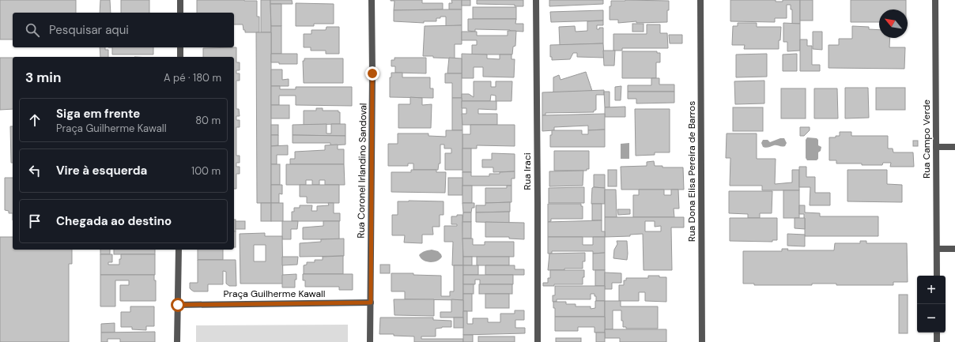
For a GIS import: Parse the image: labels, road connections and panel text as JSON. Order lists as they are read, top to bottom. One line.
{"streets":{"street":["Rua Campo Verde","Rua Coronel Irlandino Sandoval","Rua Iraci","Rua Dona Elisa Pereira de Barros","Praça Guilherme Kawall"]},"crossings":[["Rua Coronel Irlandino Sandoval","Praça Guilherme Kawall"]],"north":"top left","page":{"search":"Pesquisar aqui","heading":["3 min","A pé · 180 m"],"list":[["Siga em frente","Praça Guilherme Kawall","80 m"],["Vire à esquerda","100 m"],"Chegada ao destino"],"map_buttons":["+","−"]}}
